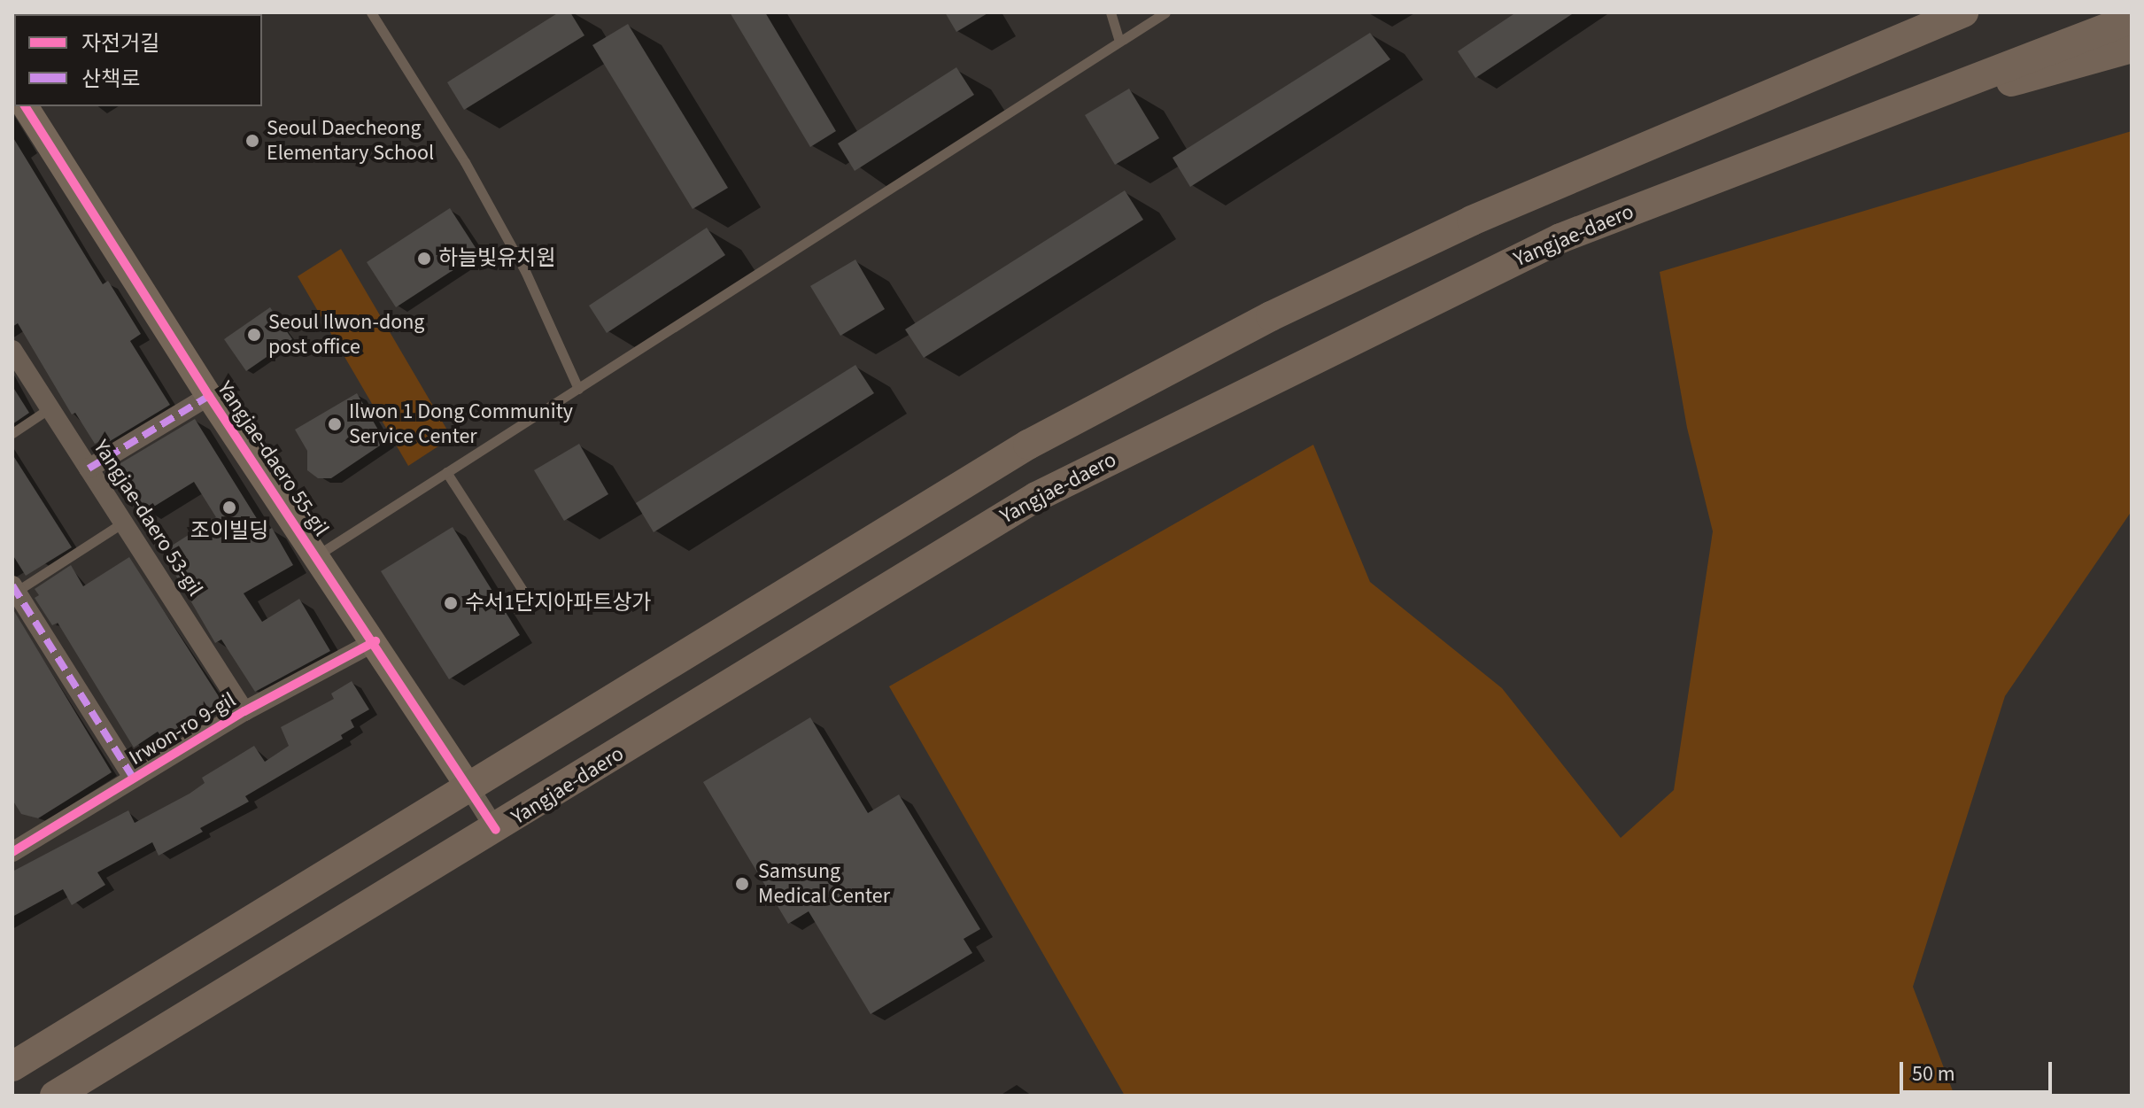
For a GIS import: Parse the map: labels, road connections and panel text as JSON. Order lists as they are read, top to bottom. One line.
{"streets":{"main road":["Yangjae-daero"],"street":["Yangjae-daero 55-gil","Yangjae-daero 53-gil","Irwon-ro 9-gil"]},"crossings":[["Yangjae-daero","Yangjae-daero 55-gil"],["Yangjae-daero 55-gil","Irwon-ro 9-gil"],["Yangjae-daero 53-gil","Irwon-ro 9-gil"]],"places":["Seoul Daecheong Elementary School","하늘빛유치원","Seoul Ilwon-dong post office","Ilwon 1 Dong Community Service Center","조이빌딩","수서1단지아파트상가","Samsung Medical Center"],"legend":["자전거길","산책로"],"scale_bar":"50 m"}
